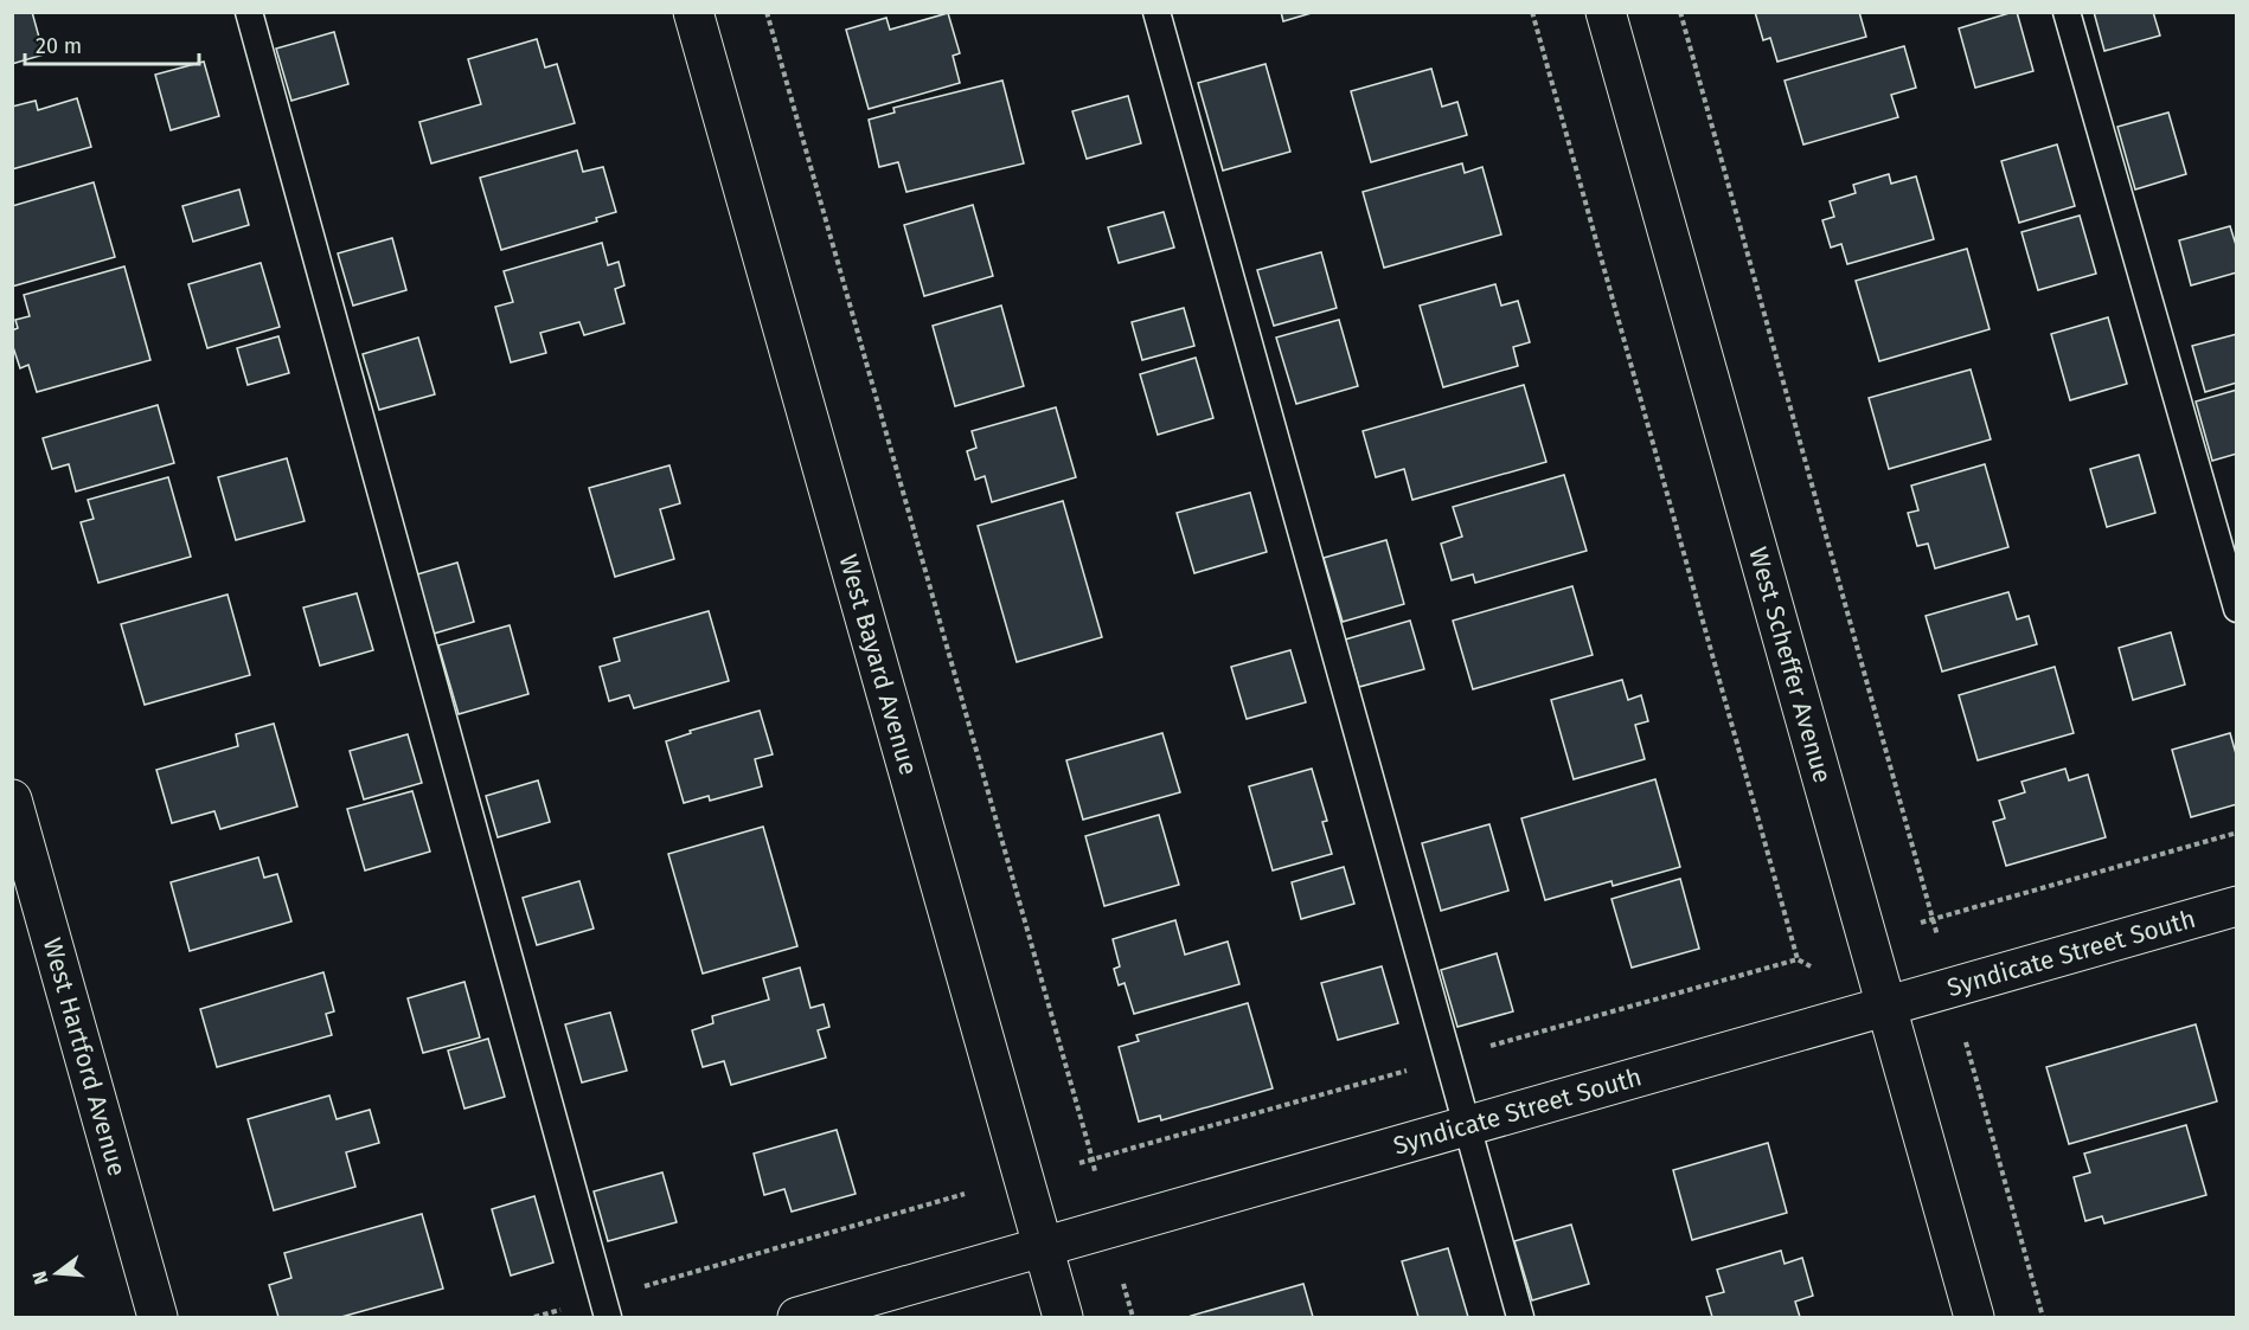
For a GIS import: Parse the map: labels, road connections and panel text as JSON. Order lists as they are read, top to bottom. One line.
{"streets":{"street":["West Scheffer Avenue","West Bayard Avenue","Syndicate Street South","West Hartford Avenue"]},"crossings":[["West Scheffer Avenue","Syndicate Street South"],["West Bayard Avenue","Syndicate Street South"]],"scale_bar":"20 m","north":"left"}
